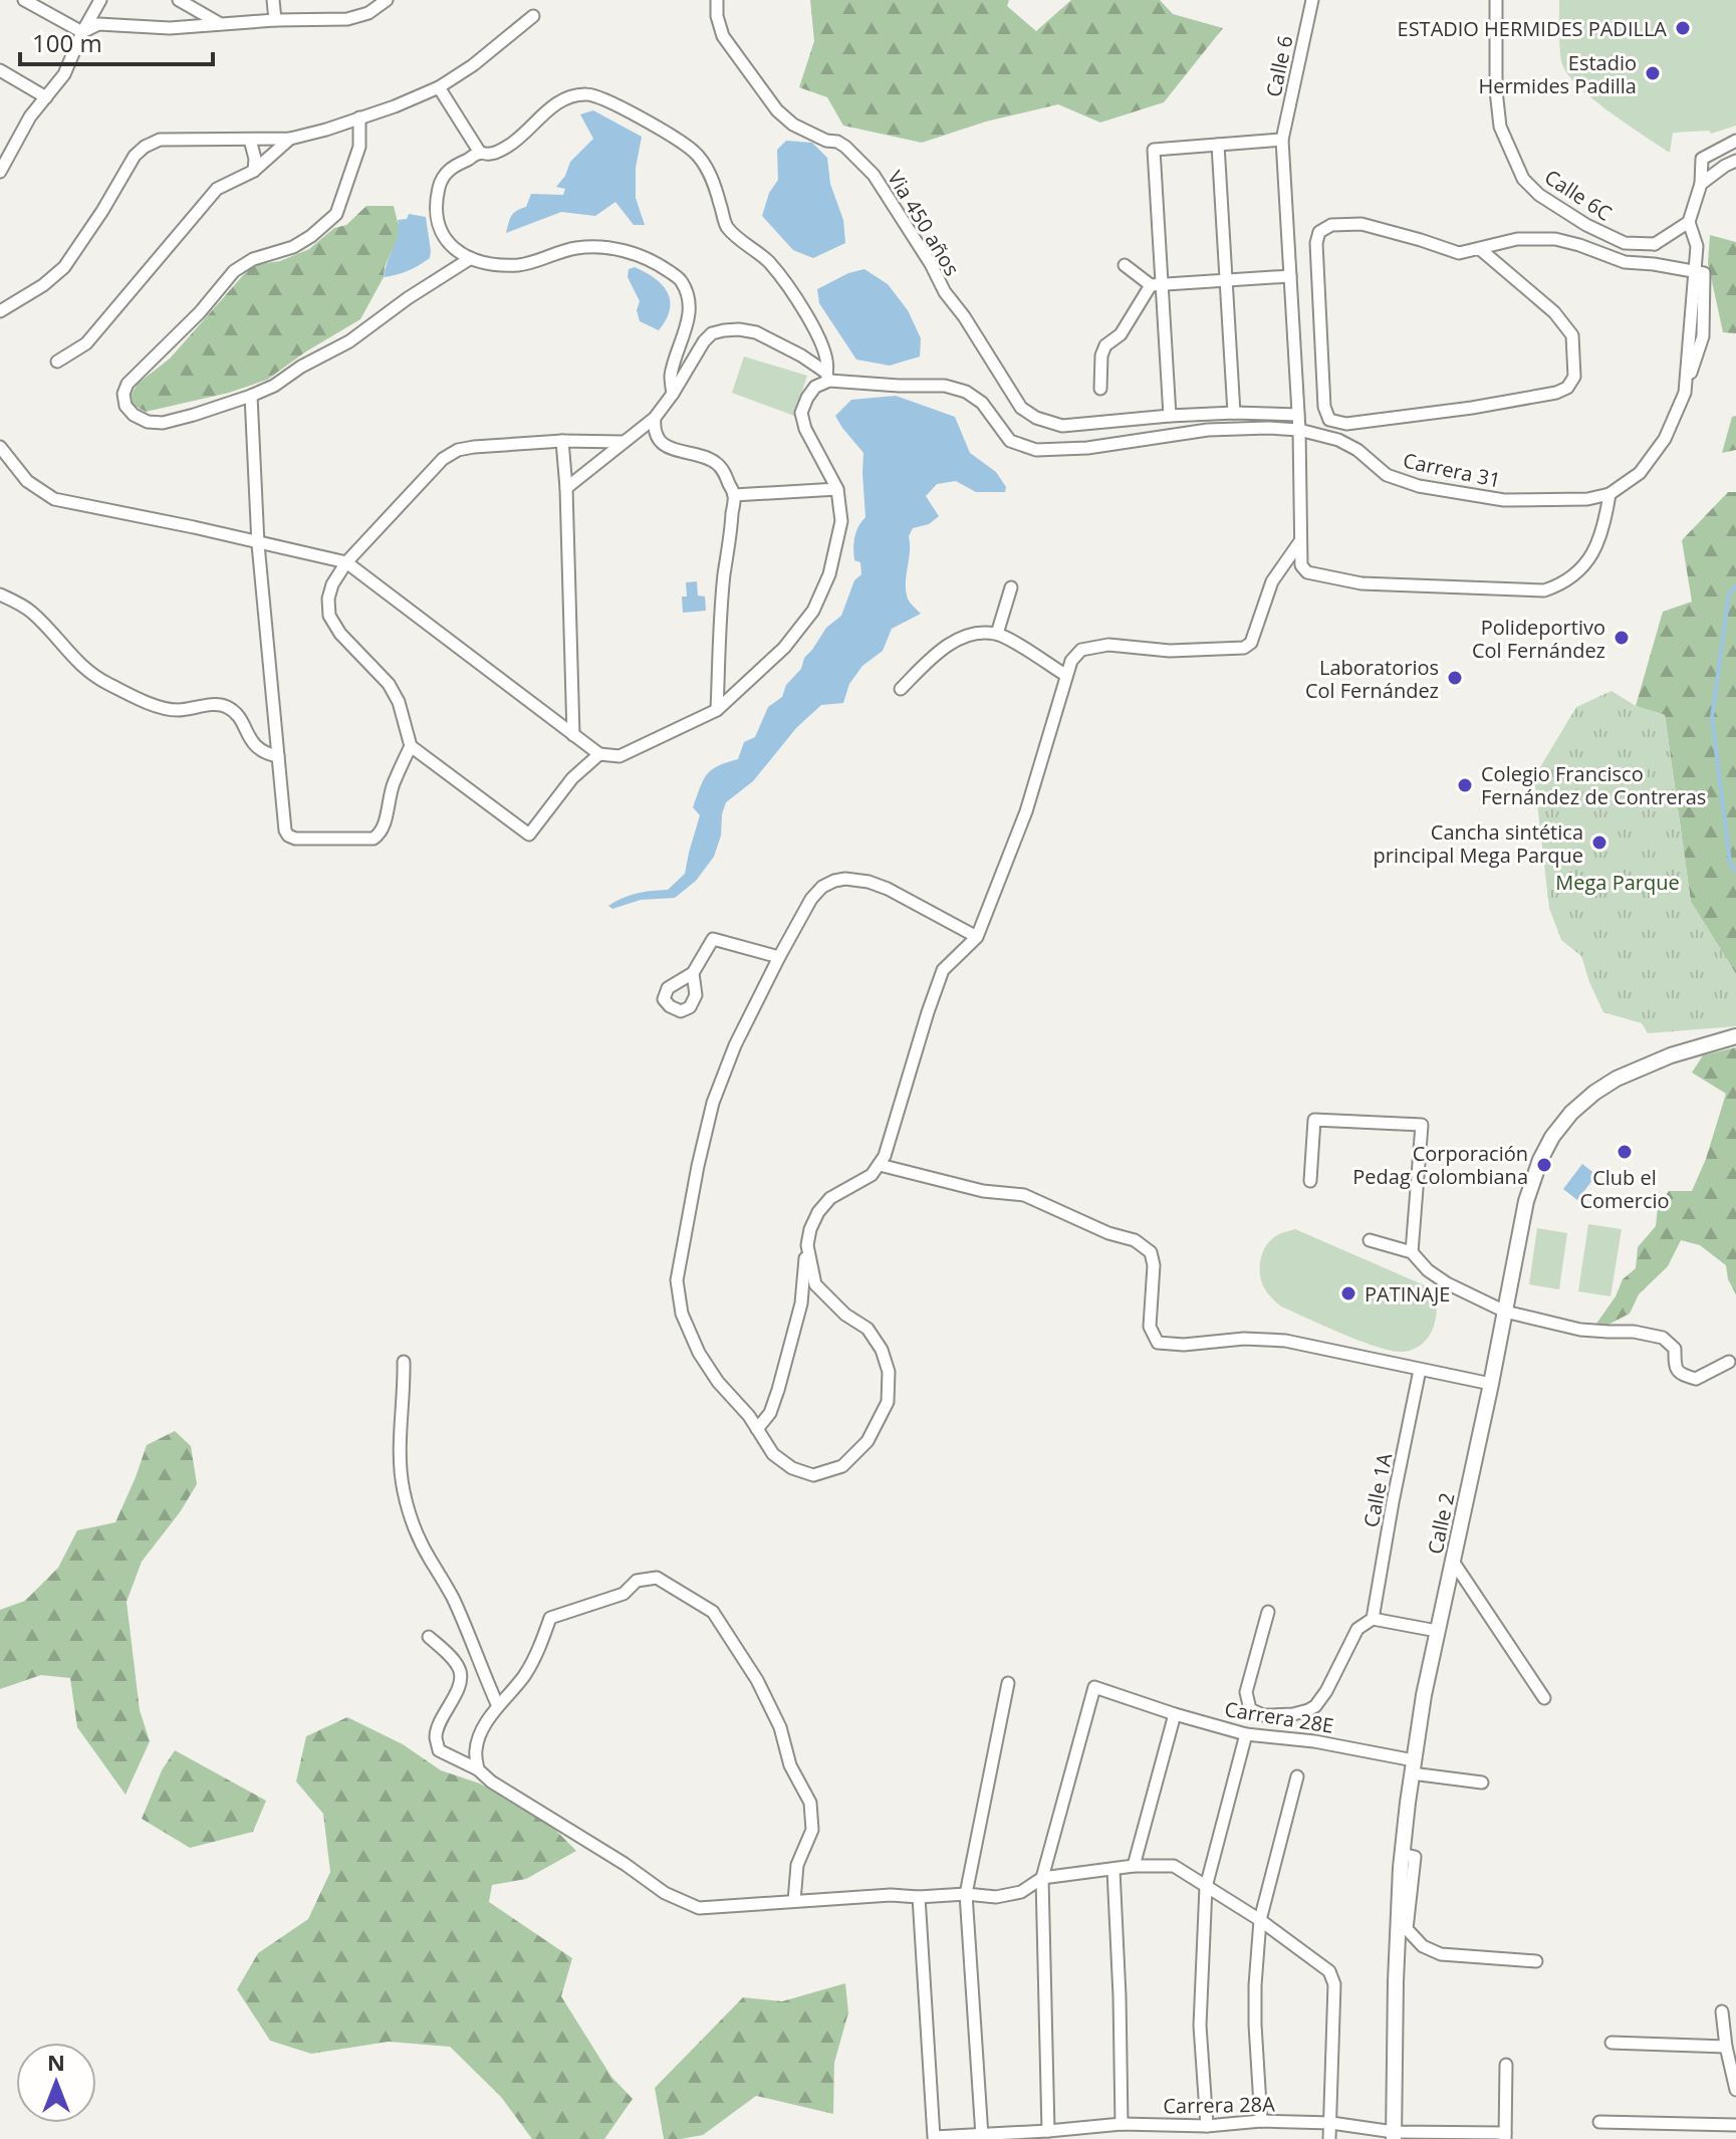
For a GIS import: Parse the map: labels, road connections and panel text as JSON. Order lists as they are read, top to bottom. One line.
{"streets":{"street":["Calle 6","Calle 6C","Via 450 años","Carrera 31","Calle 1A","Calle 2","Carrera 28E","Carrera 28A"]},"crossings":[["Calle 6","Via 450 años"],["Calle 6","Carrera 31"],["Calle 2","Carrera 28E"],["Calle 2","Carrera 28A"]],"parks":["Mega Parque"],"places":["ESTADIO HERMIDES PADILLA","Estadio Hermides Padilla","Polideportivo Col Fernández","Laboratorios Col Fernández","Colegio Francisco Fernández de Contreras","Cancha sintética principal Mega Parque","Club el Comercio","Corporación Pedag Colombiana","PATINAJE"],"scale_bar":"100 m","north":"top"}
